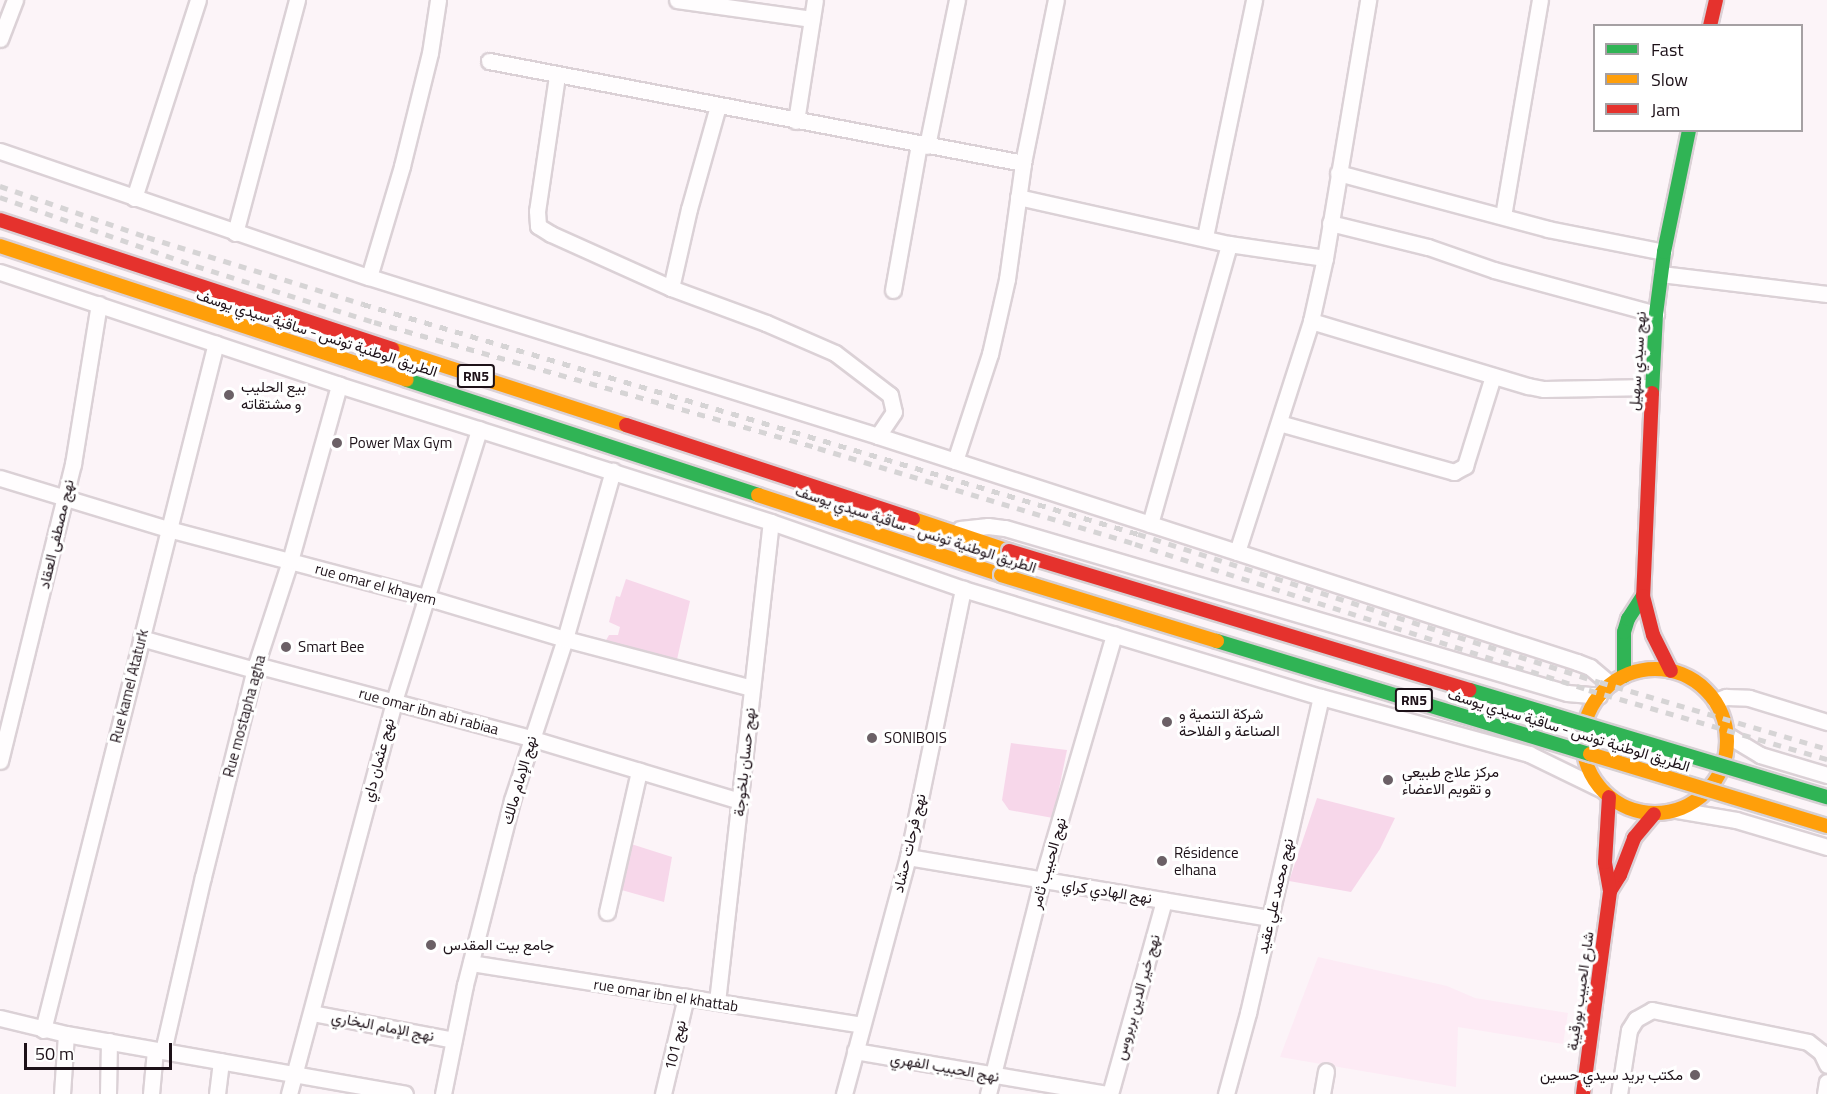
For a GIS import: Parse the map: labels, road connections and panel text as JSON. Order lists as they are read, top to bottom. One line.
{"streets":{"main road":["الطريق الوطنية تونس - ساقية سيدي يوسف","نهج سيدي سهيل","RN5","شارع الحبيب بورقيبة"],"street":["نهج مصطفى العقاد","rue omar el khayem","Rue kamel Ataturk","rue omar ibn abi rabiaa","Rue mostapha agha","نهج عثمان داي","نهج حسان بلخوجة","نهج الإمام مالك","نهج فرحات حشاد","نهج الحبيب ثامر","نهج الهادي كراي","نهج محمد علي عقيد","rue omar ibn el khattab","نهج خير الدين بربروس","نهج الإمام البخاري","نهج 101","نهج الحبيب الفهري"]},"crossings":[["نهج سيدي سهيل","شارع الحبيب بورقيبة"],["نهج مصطفى العقاد","rue omar el khayem"],["rue omar el khayem","Rue kamel Ataturk"],["rue omar el khayem","Rue mostapha agha"],["rue omar el khayem","نهج عثمان داي"],["rue omar el khayem","نهج حسان بلخوجة"],["rue omar el khayem","نهج الإمام مالك"],["Rue kamel Ataturk","rue omar ibn abi rabiaa"],["rue omar ibn abi rabiaa","Rue mostapha agha"],["rue omar ibn abi rabiaa","نهج عثمان داي"],["rue omar ibn abi rabiaa","نهج حسان بلخوجة"],["rue omar ibn abi rabiaa","نهج الإمام مالك"],["نهج عثمان داي","نهج الإمام البخاري"],["نهج حسان بلخوجة","rue omar ibn el khattab"],["نهج الإمام مالك","rue omar ibn el khattab"],["نهج الإمام مالك","نهج الإمام البخاري"],["نهج فرحات حشاد","نهج الهادي كراي"],["نهج فرحات حشاد","rue omar ibn el khattab"],["نهج فرحات حشاد","نهج الحبيب الفهري"],["نهج الحبيب ثامر","نهج الهادي كراي"],["نهج الحبيب ثامر","نهج الحبيب الفهري"],["نهج الهادي كراي","نهج محمد علي عقيد"],["نهج الهادي كراي","نهج خير الدين بربروس"],["rue omar ibn el khattab","نهج 101"],["نهج خير الدين بربروس","نهج الحبيب الفهري"]],"places":["بيع الحليب و مشتقاته","Power Max Gym","Smart Bee","شركة التنمية و الصناعة و الفلاحة","SONIBOIS","مركز علاج طبيعي و تقويم الاعضاء","Résidence elhana","جامع بيت المقدس","مكتب بريد سيدي حسين"],"legend":["Fast","Slow","Jam"],"scale_bar":"50 m"}
